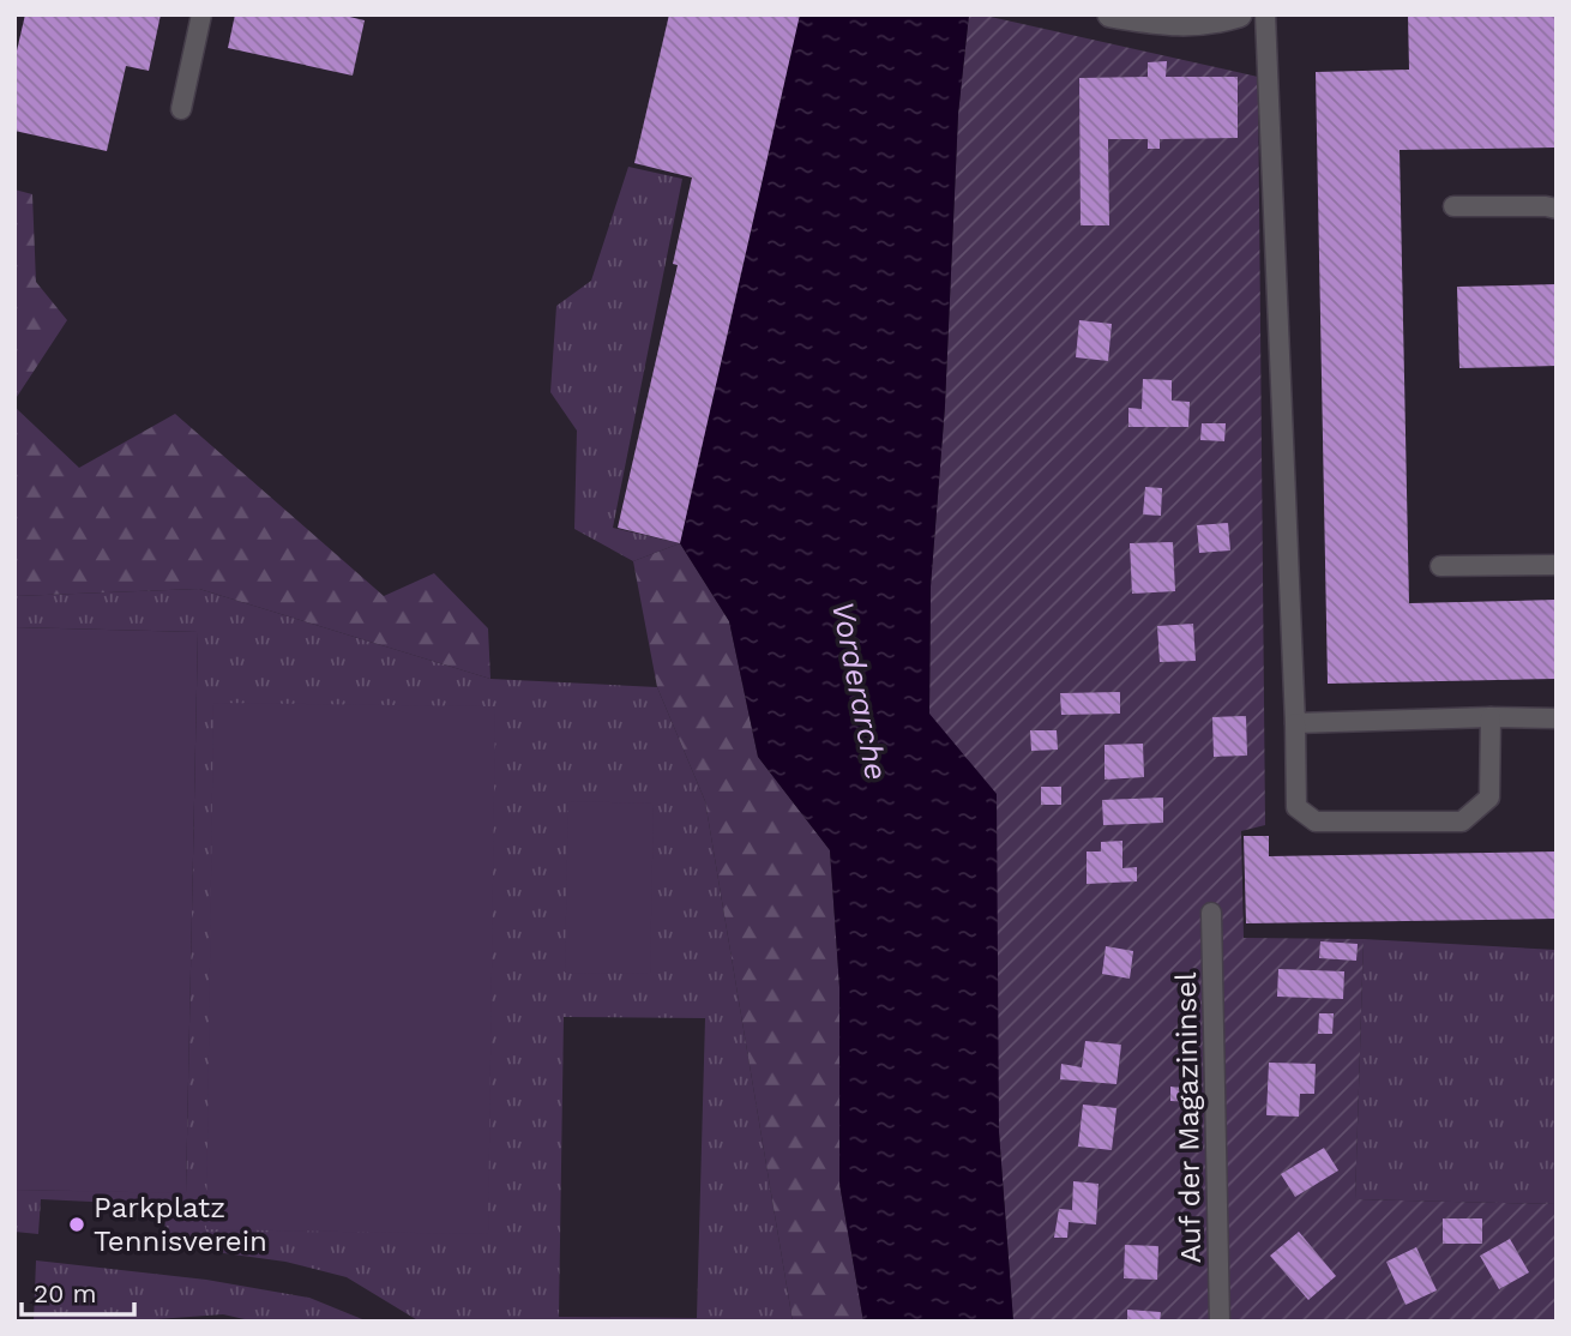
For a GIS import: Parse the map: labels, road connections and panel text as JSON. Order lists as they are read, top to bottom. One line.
{"streets":{"lane":["Auf der Magazininsel"]},"water":["Vorderarche"],"places":["Parkplatz Tennisverein"],"scale_bar":"20 m"}
